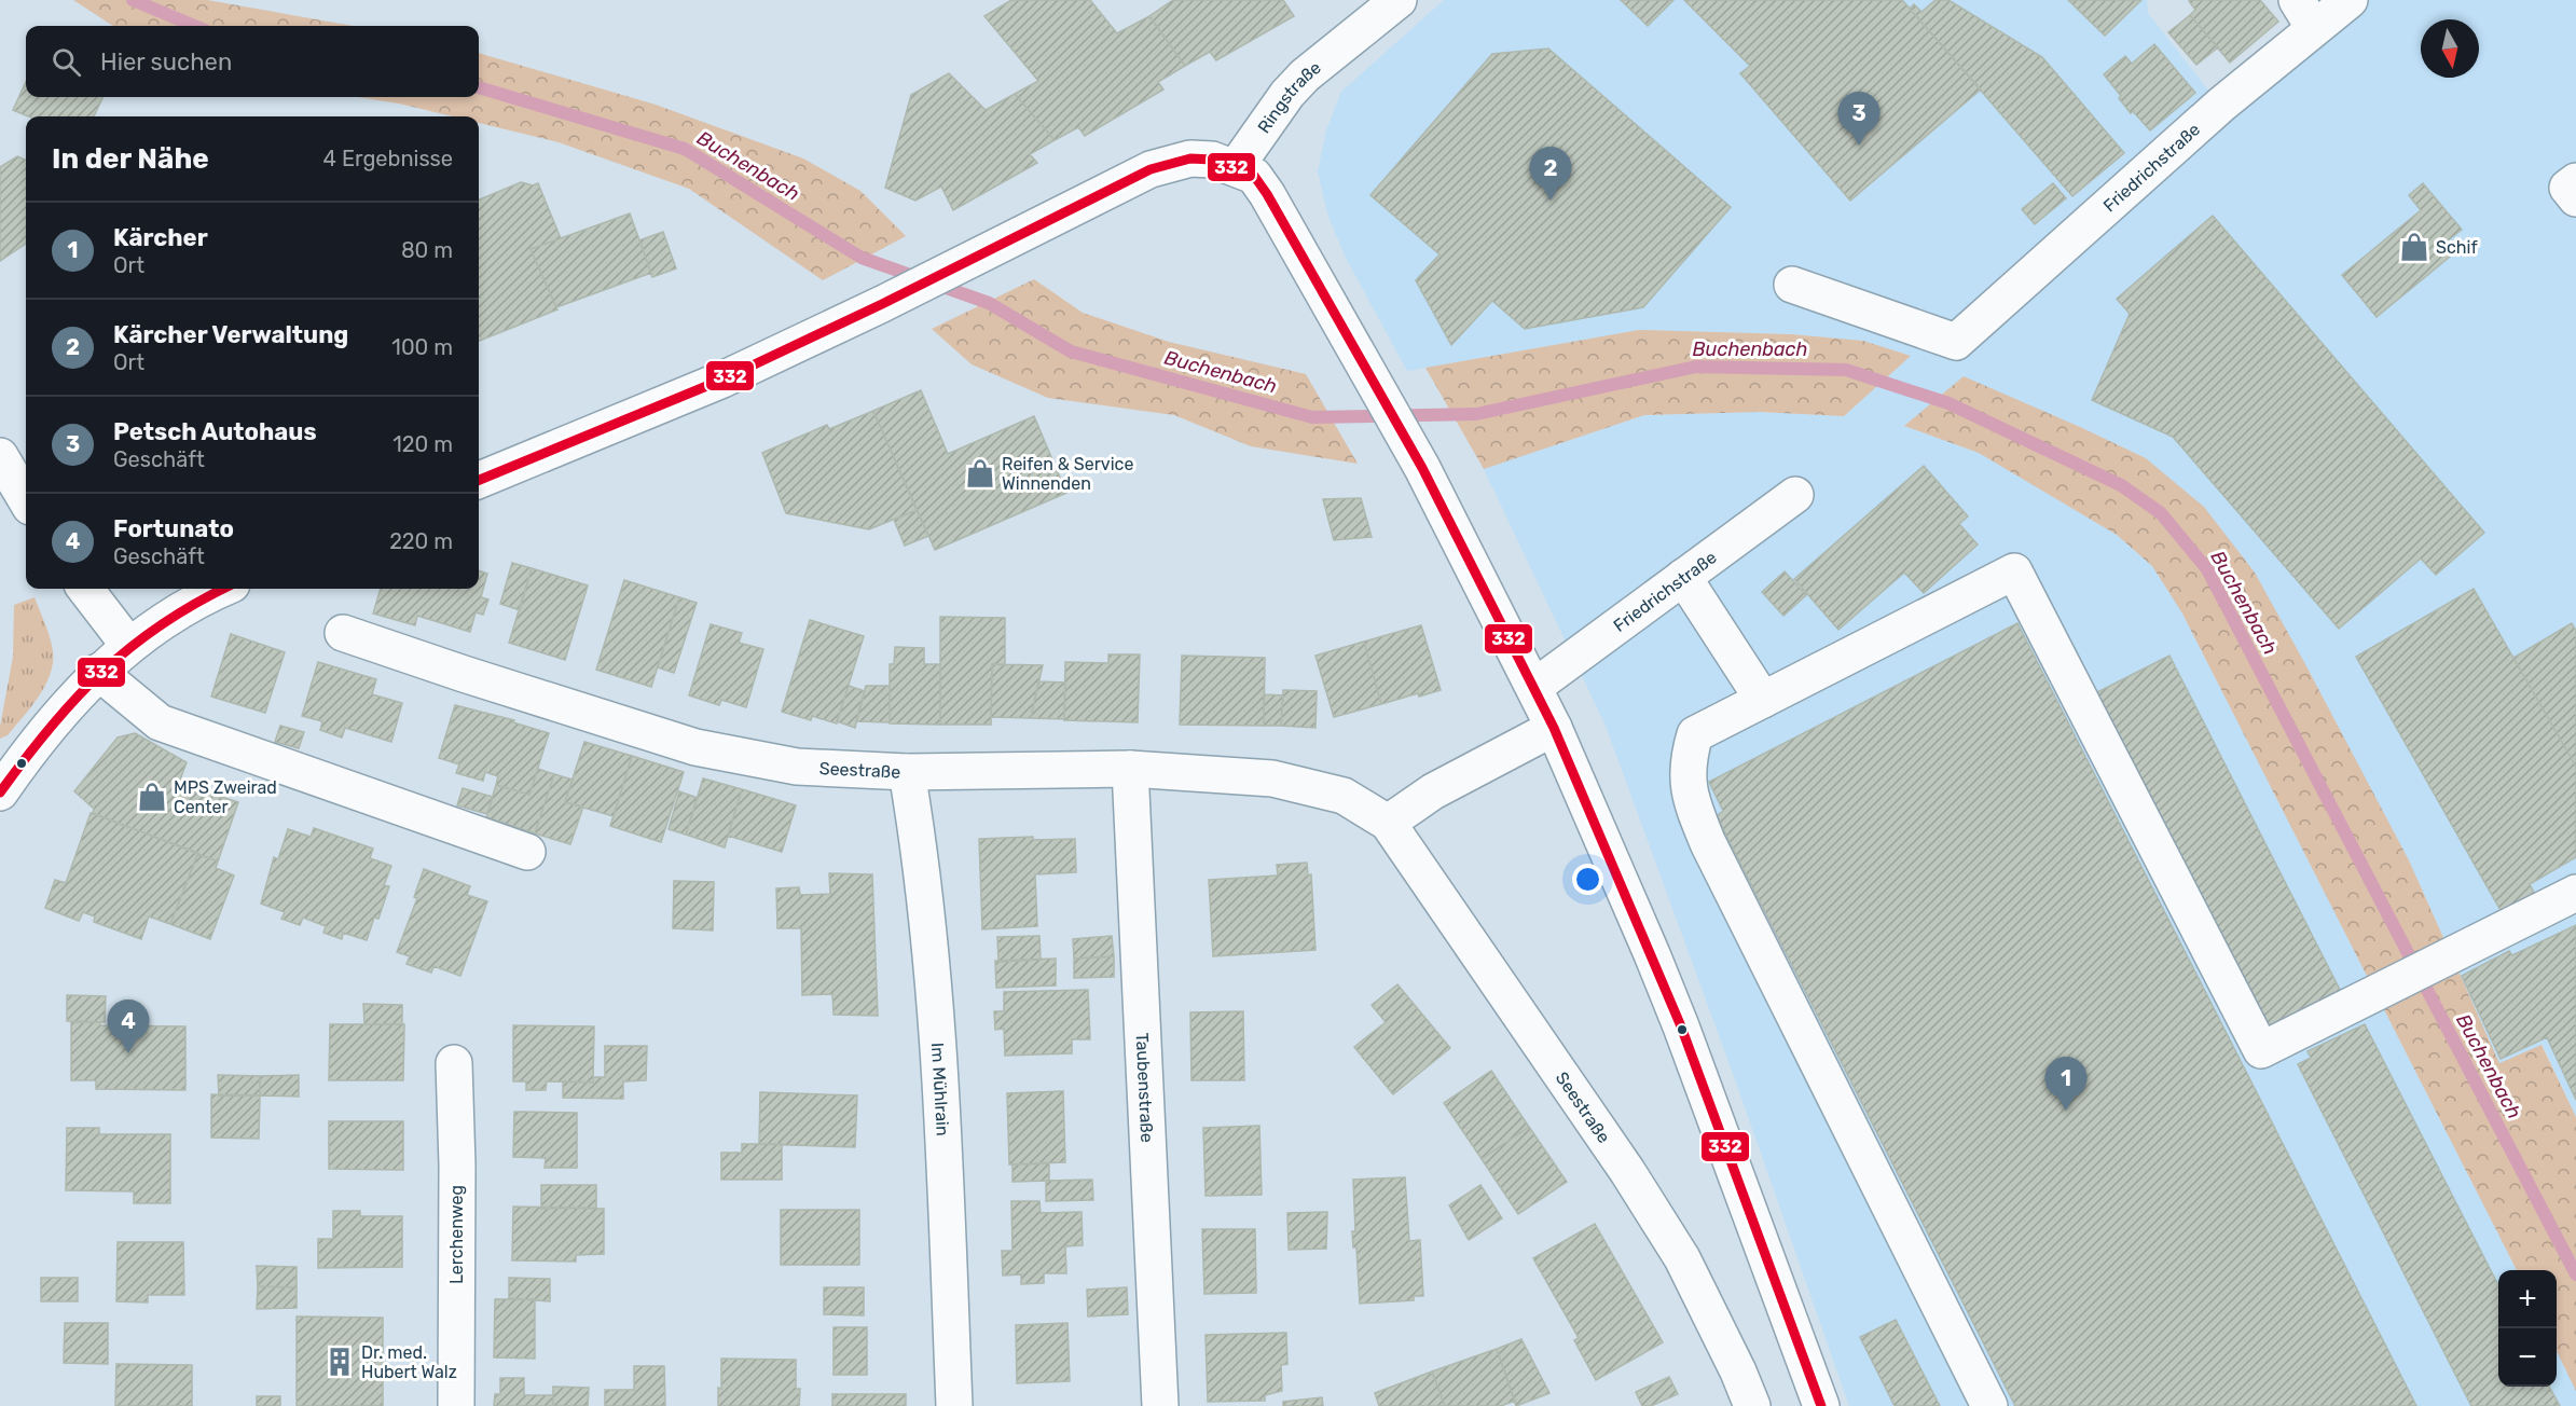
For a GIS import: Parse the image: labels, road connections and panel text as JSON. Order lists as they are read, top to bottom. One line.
{"streets":{"street":["Ringstraße","Friedrichstraße","Seestraße","Taubenstraße","Im Mühlrain","Lerchenweg"]},"crossings":[["Seestraße","Taubenstraße"],["Seestraße","Im Mühlrain"]],"water":["Buchenbach"],"places":{"shop":["Schif","Reifen & Service Winnenden","MPS Zweirad Center"],"building":["Dr. med. Hubert Walz"]},"lines":["transit line 332"],"north":"bottom","page":{"search":"Hier suchen","pins":["3","2","4","1"],"heading":["In der Nähe","4 Ergebnisse"],"list":[{"mark":"1","name":"Kärcher","note":"Ort","value":"80 m"},{"mark":"2","name":"Kärcher Verwaltung","note":"Ort","value":"100 m"},{"mark":"3","name":"Petsch Autohaus","note":"Geschäft","value":"120 m"},{"mark":"4","name":"Fortunato","note":"Geschäft","value":"220 m"}],"map_buttons":["+","−"]}}
